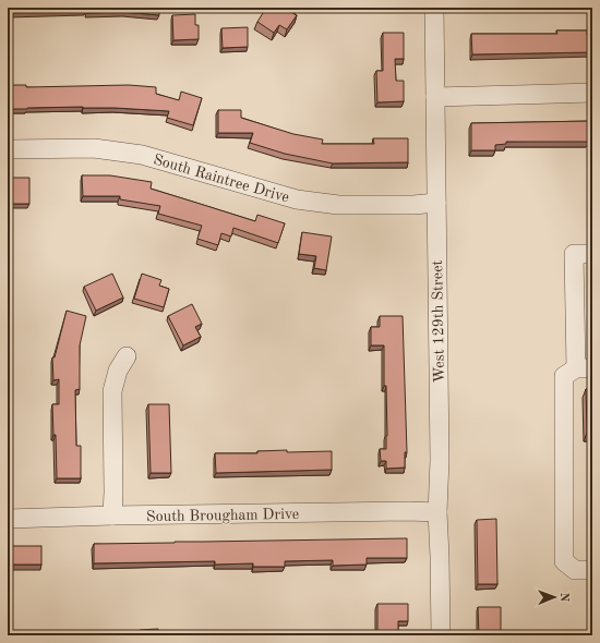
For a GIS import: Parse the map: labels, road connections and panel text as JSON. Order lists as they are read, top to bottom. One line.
{"streets":{"street":["South Raintree Drive","West 129th Street","South Brougham Drive"]},"crossings":[["South Raintree Drive","West 129th Street"],["West 129th Street","South Brougham Drive"]],"north":"right"}
